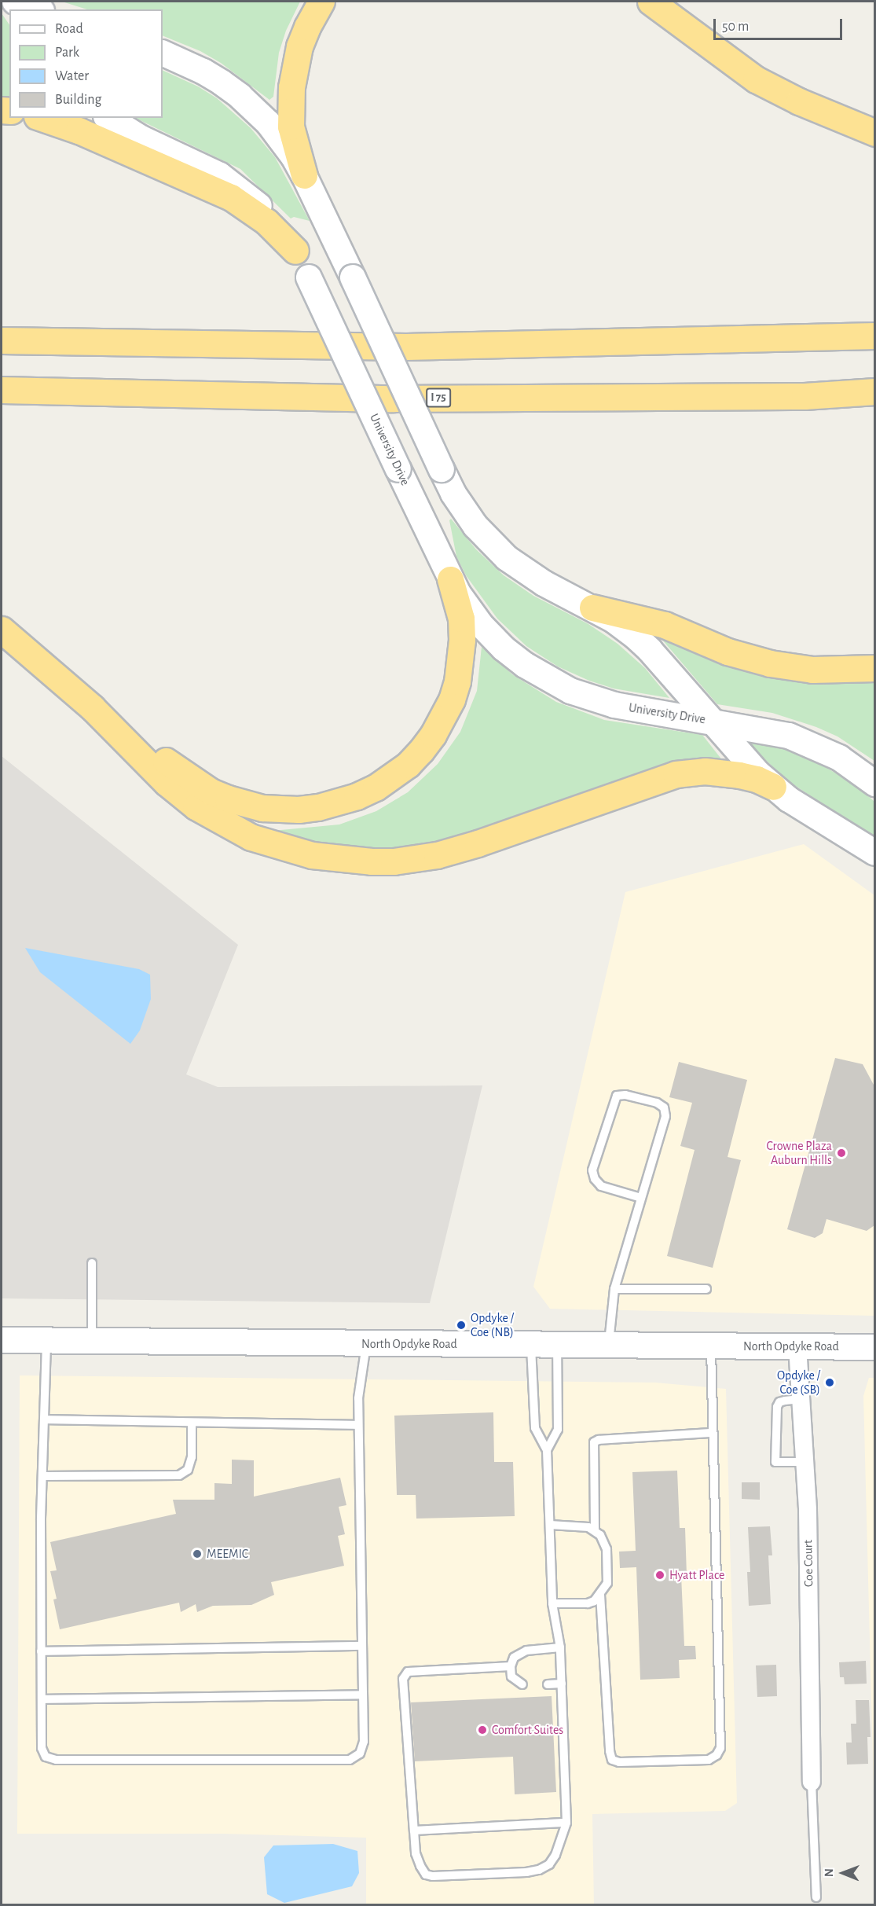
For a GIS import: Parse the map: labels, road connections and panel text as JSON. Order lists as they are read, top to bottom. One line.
{"streets":{"highway":["I 75"],"main road":["University Drive","North Opdyke Road"],"street":["Coe Court"]},"crossings":[["North Opdyke Road","Coe Court"]],"places":["Crowne Plaza Auburn Hills","Opdyke / Coe (NB)","Opdyke / Coe (SB)","MEEMIC","Hyatt Place","Comfort Suites"],"legend":["Road","Park","Water","Building"],"scale_bar":"50 m","north":"left"}
